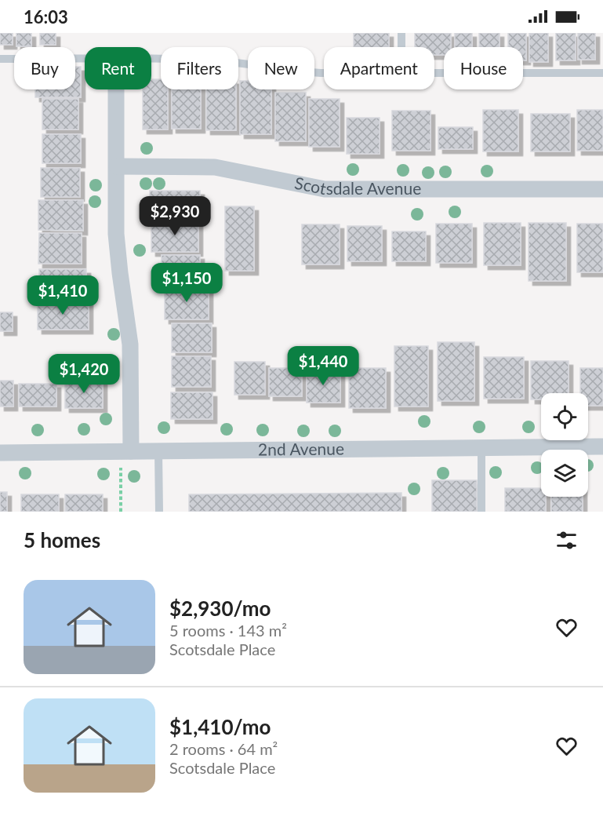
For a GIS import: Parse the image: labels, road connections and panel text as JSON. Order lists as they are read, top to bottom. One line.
{"streets":{"street":["Scotsdale Avenue","2nd Avenue"]},"page":{"status":"16:03","chip":["Buy","Rent","Filters","New","Apartment","House"],"price":["$2,930","$1,150","$1,410","$1,440","$1,420"],"heading":"5 homes","list":[{"name":"$2,930/mo","note":"5 rooms · 143 m² · Scotsdale Place"},{"name":"$1,410/mo","note":"2 rooms · 64 m² · Scotsdale Place"}]}}
